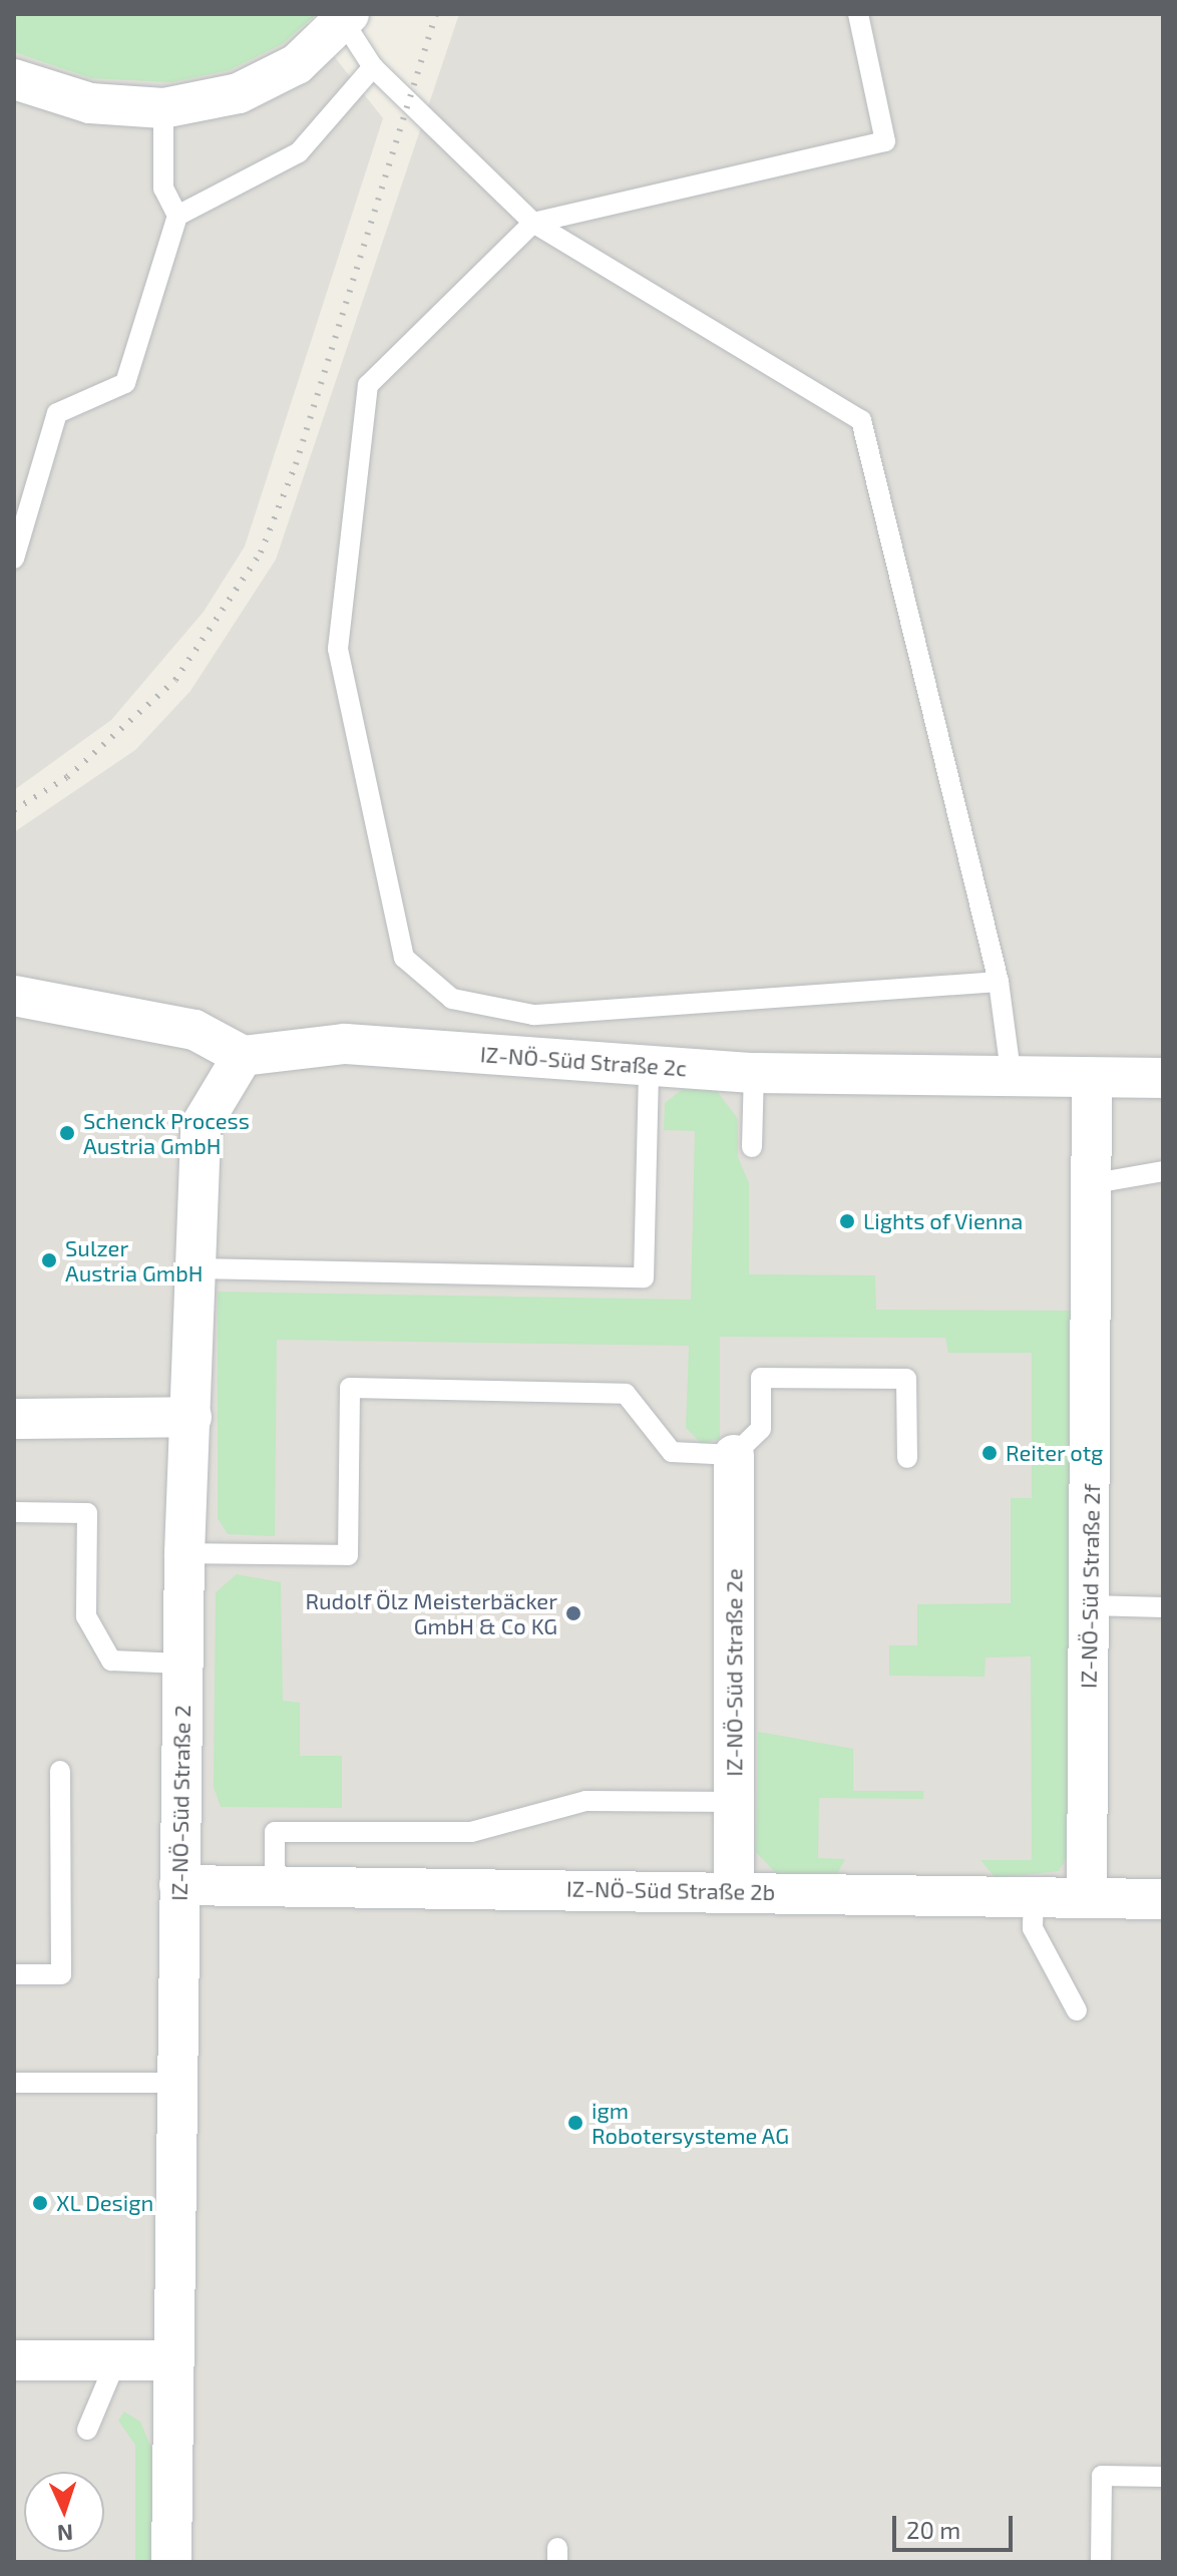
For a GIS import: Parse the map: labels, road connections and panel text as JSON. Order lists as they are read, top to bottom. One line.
{"streets":{"street":["IZ-NÖ-Süd Straße 2c","IZ-NÖ-Süd Straße 2f","IZ-NÖ-Süd Straße 2e","IZ-NÖ-Süd Straße 2","IZ-NÖ-Süd Straße 2b"]},"crossings":[["IZ-NÖ-Süd Straße 2c","IZ-NÖ-Süd Straße 2f"],["IZ-NÖ-Süd Straße 2c","IZ-NÖ-Süd Straße 2"],["IZ-NÖ-Süd Straße 2f","IZ-NÖ-Süd Straße 2b"],["IZ-NÖ-Süd Straße 2e","IZ-NÖ-Süd Straße 2b"],["IZ-NÖ-Süd Straße 2","IZ-NÖ-Süd Straße 2b"]],"places":["Schenck Process Austria GmbH","Lights of Vienna","Sulzer Austria GmbH","Reiter otg","Rudolf Ölz Meisterbäcker GmbH & Co KG","igm Robotersysteme AG","XL Design"],"scale_bar":"20 m","north":"bottom"}
